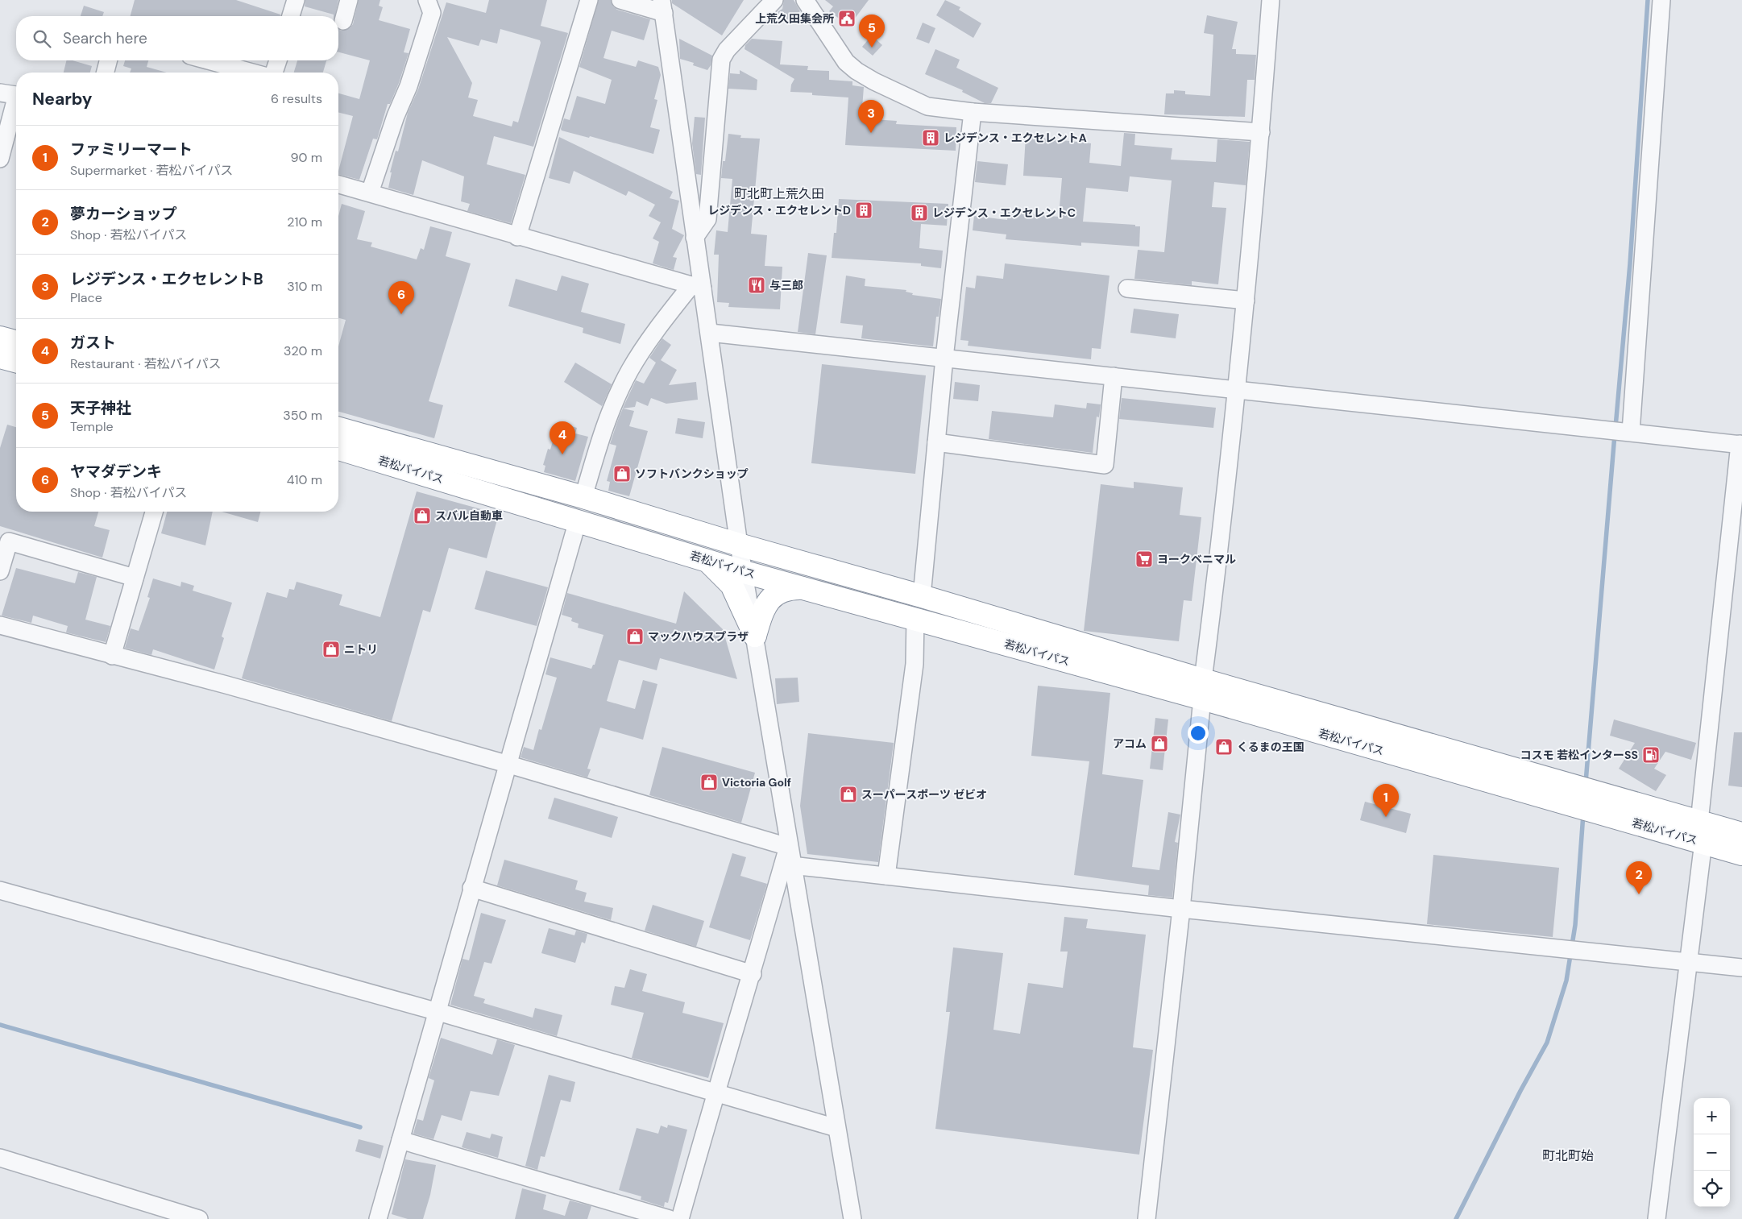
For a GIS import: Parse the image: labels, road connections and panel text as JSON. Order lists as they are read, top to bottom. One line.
{"streets":{"highway":["若松バイパス"]},"districts":["町北町上荒久田","町北町始"],"places":{"public building":["上荒久田集会所"],"building":["レジデンス・エクセレントA","レジデンス・エクセレントD","レジデンス・エクセレントC"],"restaurant":["与三郎"],"shop":["ソフトバンクショップ","スバル自動車","マックハウスプラザ","ニトリ","アコム","くるまの王国","Victoria Golf","スーパースポーツ ゼビオ"],"supermarket":["ヨークベニマル"],"fuel station":["コスモ 若松インターSS"]},"page":{"pins":["5","3","6","4","1","2"],"search":"Search here","heading":["Nearby","6 results"],"list":[{"mark":"1","name":"ファミリーマート","note":"Supermarket · 若松バイパス","value":"90 m"},{"mark":"2","name":"夢カーショップ","note":"Shop · 若松バイパス","value":"210 m"},{"mark":"3","name":"レジデンス・エクセレントB","note":"Place","value":"310 m"},{"mark":"4","name":"ガスト","note":"Restaurant · 若松バイパス","value":"320 m"},{"mark":"5","name":"天子神社","note":"Temple","value":"350 m"},{"mark":"6","name":"ヤマダデンキ","note":"Shop · 若松バイパス","value":"410 m"}],"map_buttons":["+","−"]}}
